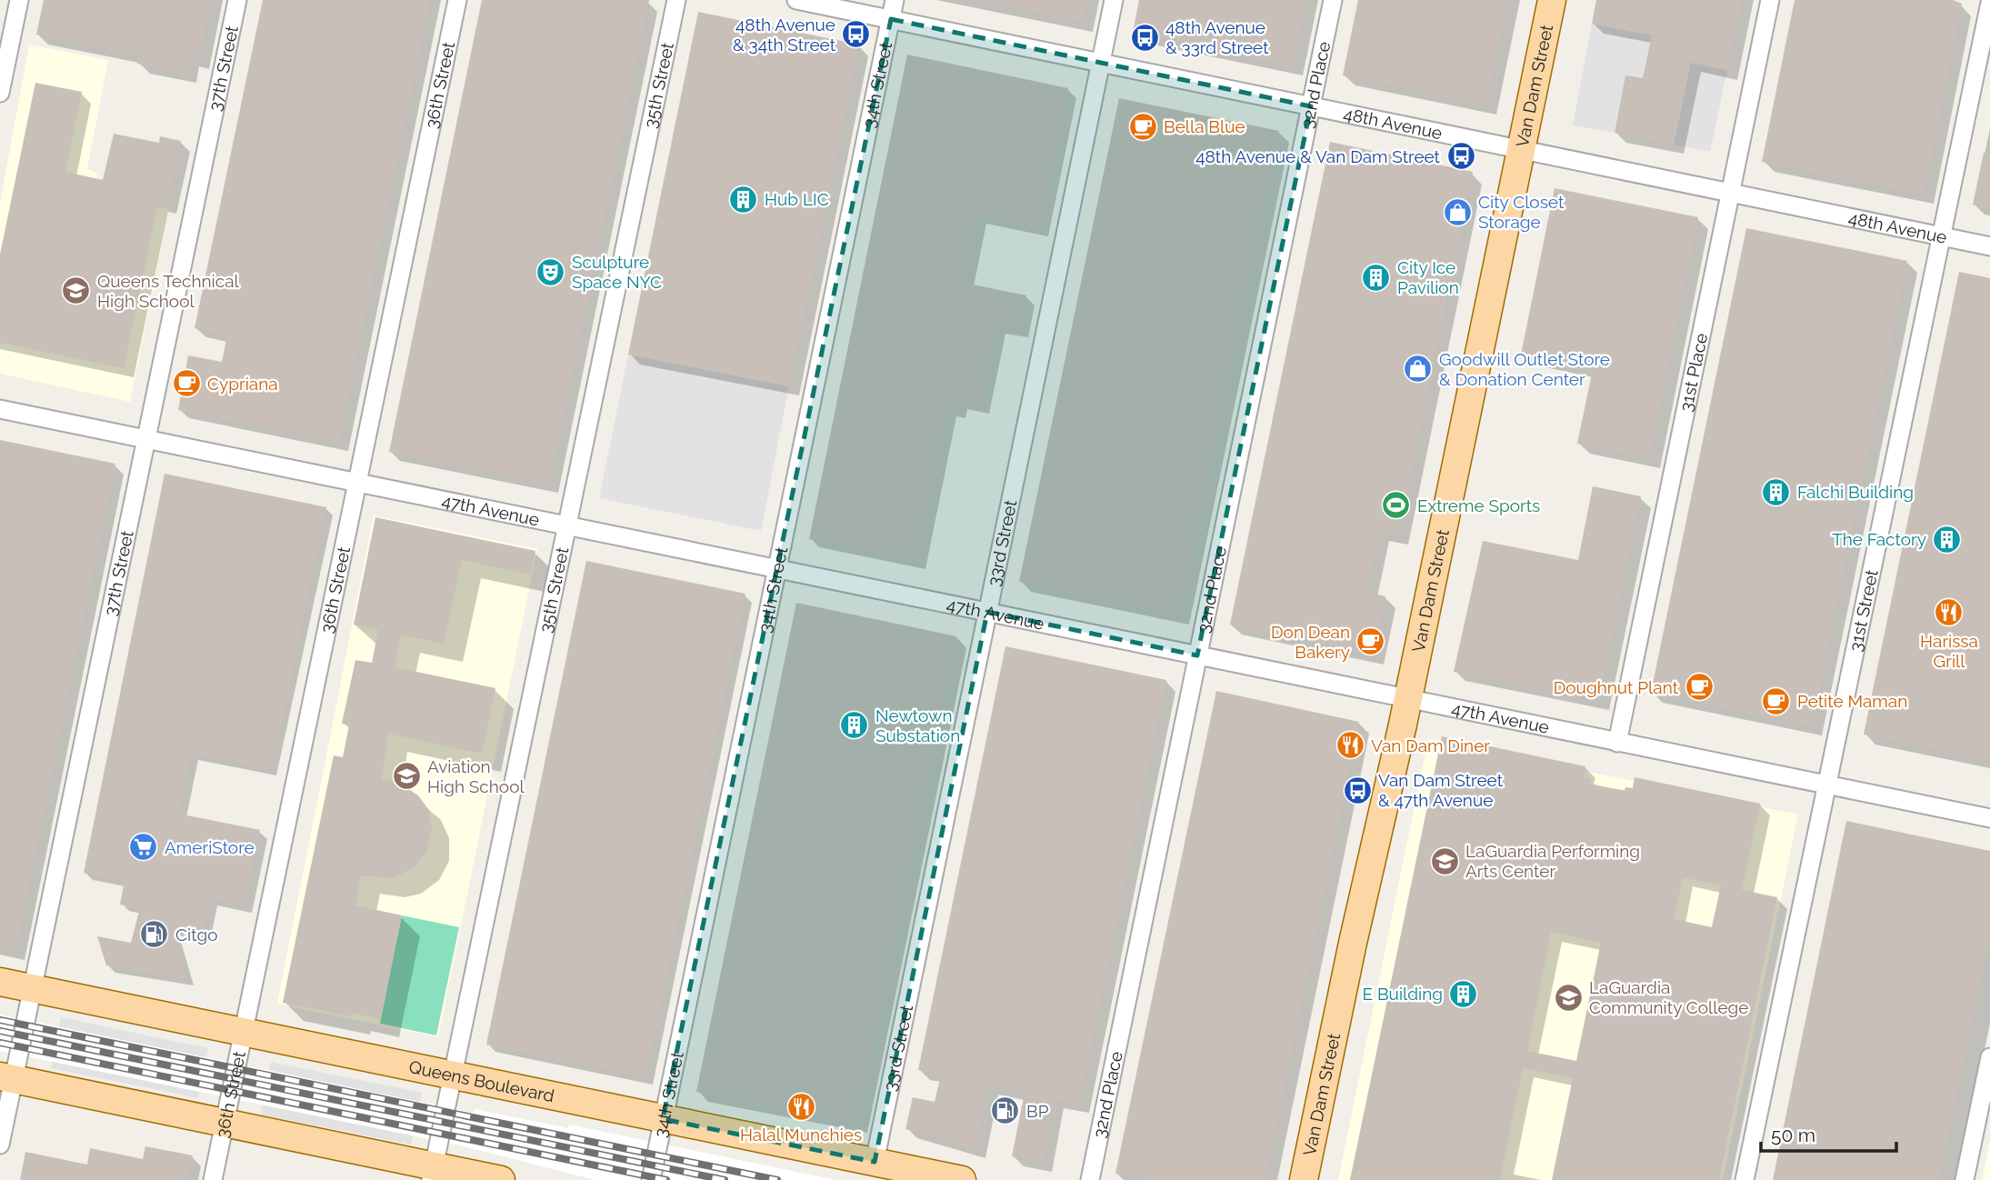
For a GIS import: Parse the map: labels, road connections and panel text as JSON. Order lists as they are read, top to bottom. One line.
{"streets":{"main road":["Van Dam Street","Queens Boulevard"],"street":["37th Street","36th Street","35th Street","34th Street","32nd Place","48th Avenue","31st Place","47th Avenue","33rd Street","31st Street"]},"crossings":[["37th Street","47th Avenue"],["37th Street","Queens Boulevard"],["36th Street","47th Avenue"],["36th Street","Queens Boulevard"],["35th Street","47th Avenue"],["35th Street","Queens Boulevard"],["34th Street","48th Avenue"],["34th Street","47th Avenue"],["34th Street","Queens Boulevard"],["32nd Place","48th Avenue"],["32nd Place","47th Avenue"],["Van Dam Street","48th Avenue"],["Van Dam Street","47th Avenue"],["48th Avenue","31st Place"],["48th Avenue","33rd Street"],["48th Avenue","31st Street"],["31st Place","47th Avenue"],["47th Avenue","33rd Street"],["47th Avenue","31st Street"],["33rd Street","Queens Boulevard"]],"places":{"bus stop":["48th Avenue & 34th Street","48th Avenue & 33rd Street","48th Avenue & Van Dam Street","Van Dam Street & 47th Avenue"],"cafe":["Bella Blue","Cypriana","Don Dean Bakery","Doughnut Plant","Petite Maman"],"building":["Hub LIC","City Ice Pavilion","Falchi Building","The Factory","Newtown Substation","E Building"],"shop":["City Closet Storage","Goodwill Outlet Store & Donation Center"],"theatre":["Sculpture Space NYC"],"school or university":["Queens Technical High School","Aviation High School","LaGuardia Performing Arts Center","LaGuardia Community College"],"sports":["Extreme Sports"],"restaurant":["Harissa Grill","Van Dam Diner","Halal Munchies"],"supermarket":["AmeriStore"],"fuel station":["Citgo","BP"]},"scale_bar":"50 m"}
